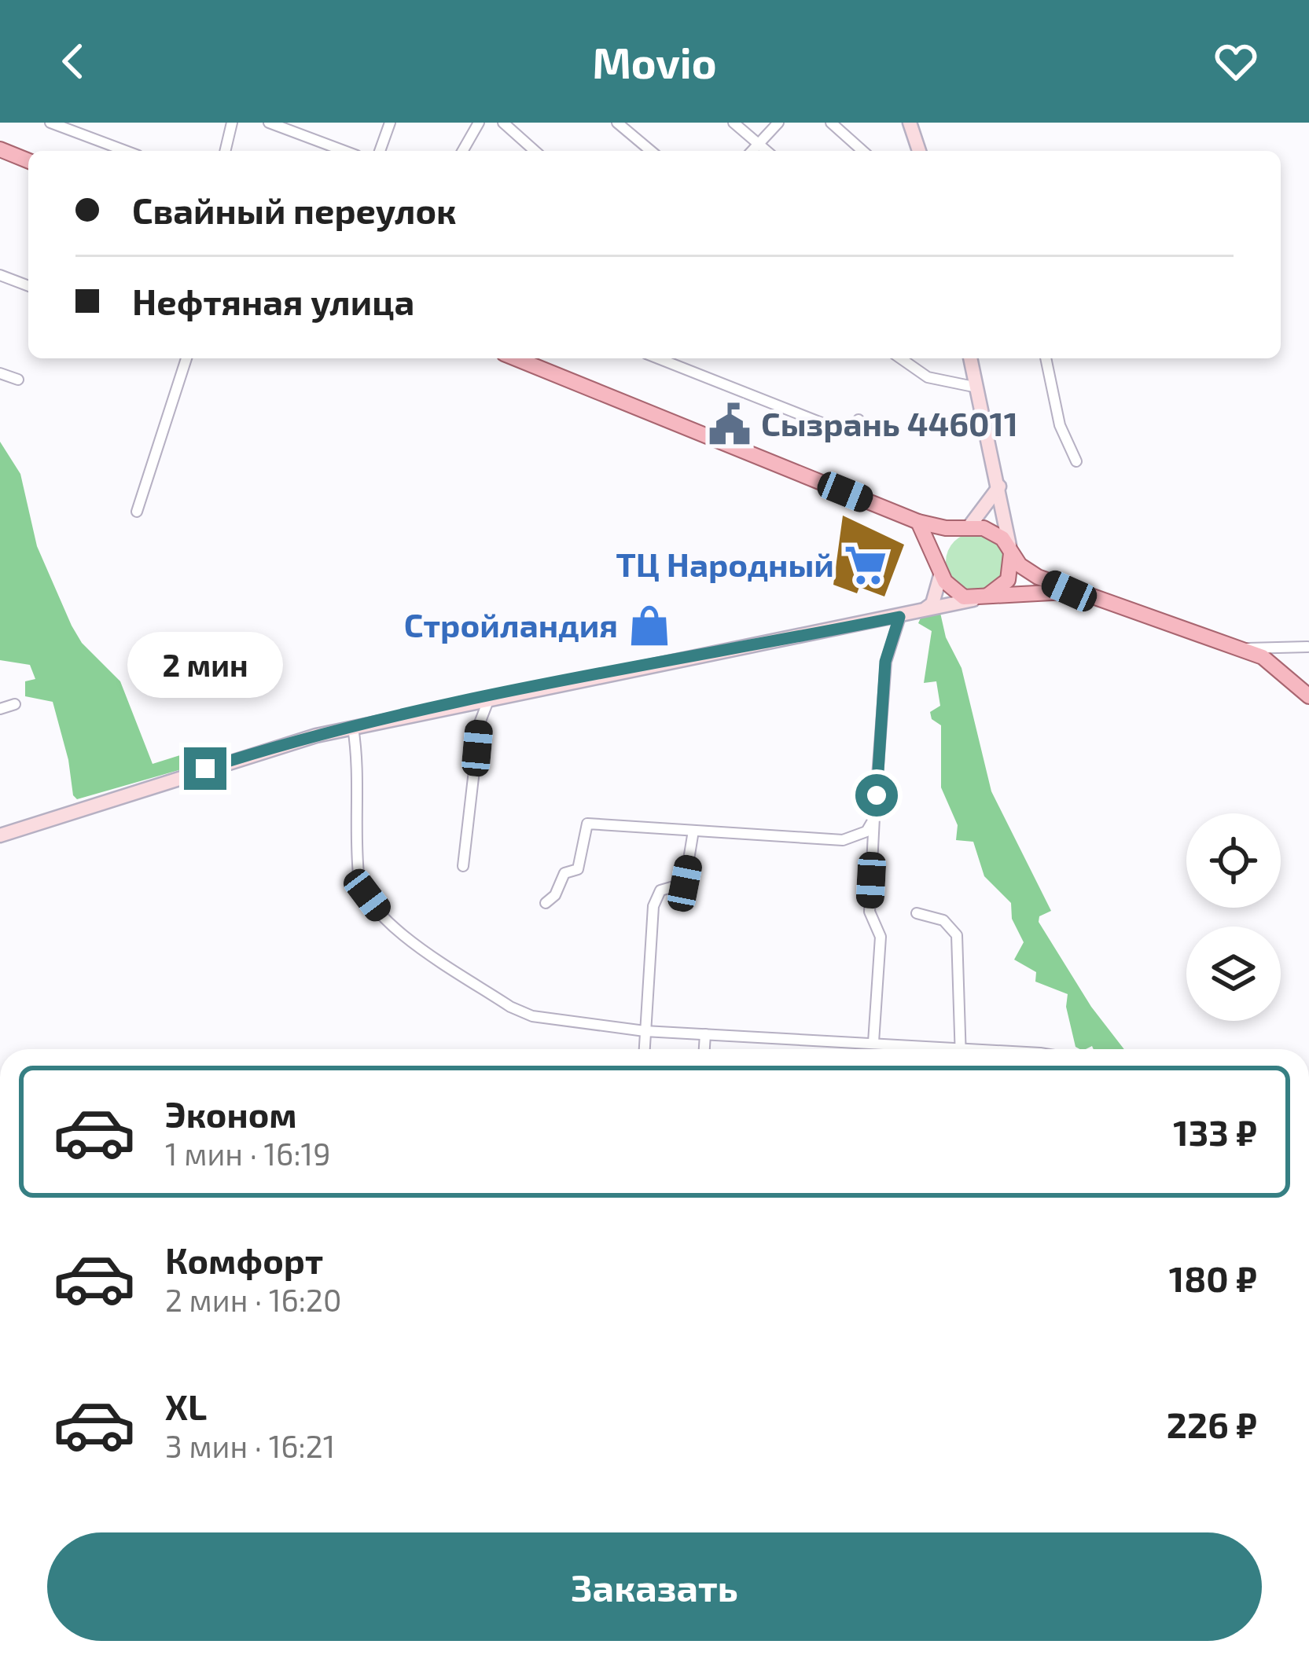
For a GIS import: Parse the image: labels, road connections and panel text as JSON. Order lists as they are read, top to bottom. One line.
{"places":{"public building":["Сызрань 446011"],"supermarket":["ТЦ Народный"],"shop":["Стройландия"]},"page":{"header":"Movio","banner":["Свайный переулок","Нефтяная улица"],"bubble":"2 мин","list":[{"name":"Эконом","note":"1 мин · 16:19","value":"133 ₽"},{"name":"Комфорт","note":"2 мин · 16:20","value":"180 ₽"},{"name":"XL","note":"3 мин · 16:21","value":"226 ₽"}],"buttons":"Заказать"}}
